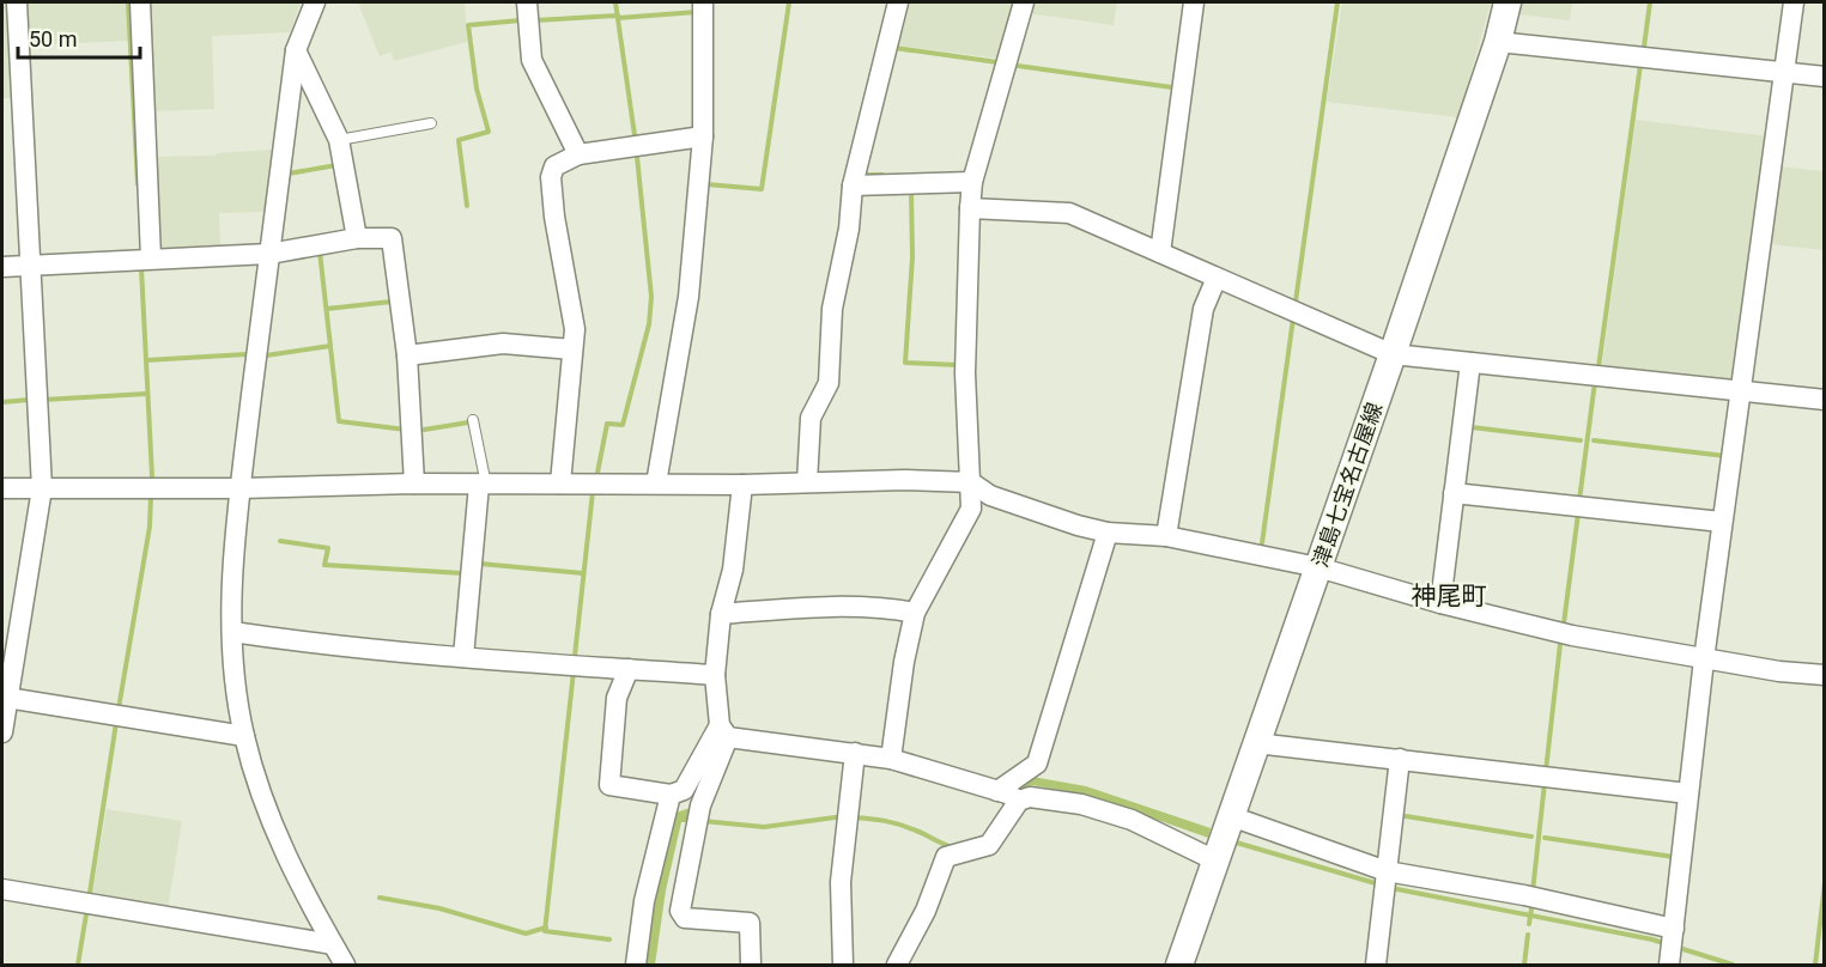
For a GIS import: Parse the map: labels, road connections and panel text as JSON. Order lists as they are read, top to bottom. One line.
{"streets":{"main road":["津島七宝名古屋線"]},"districts":["神尾町"],"scale_bar":"50 m"}
